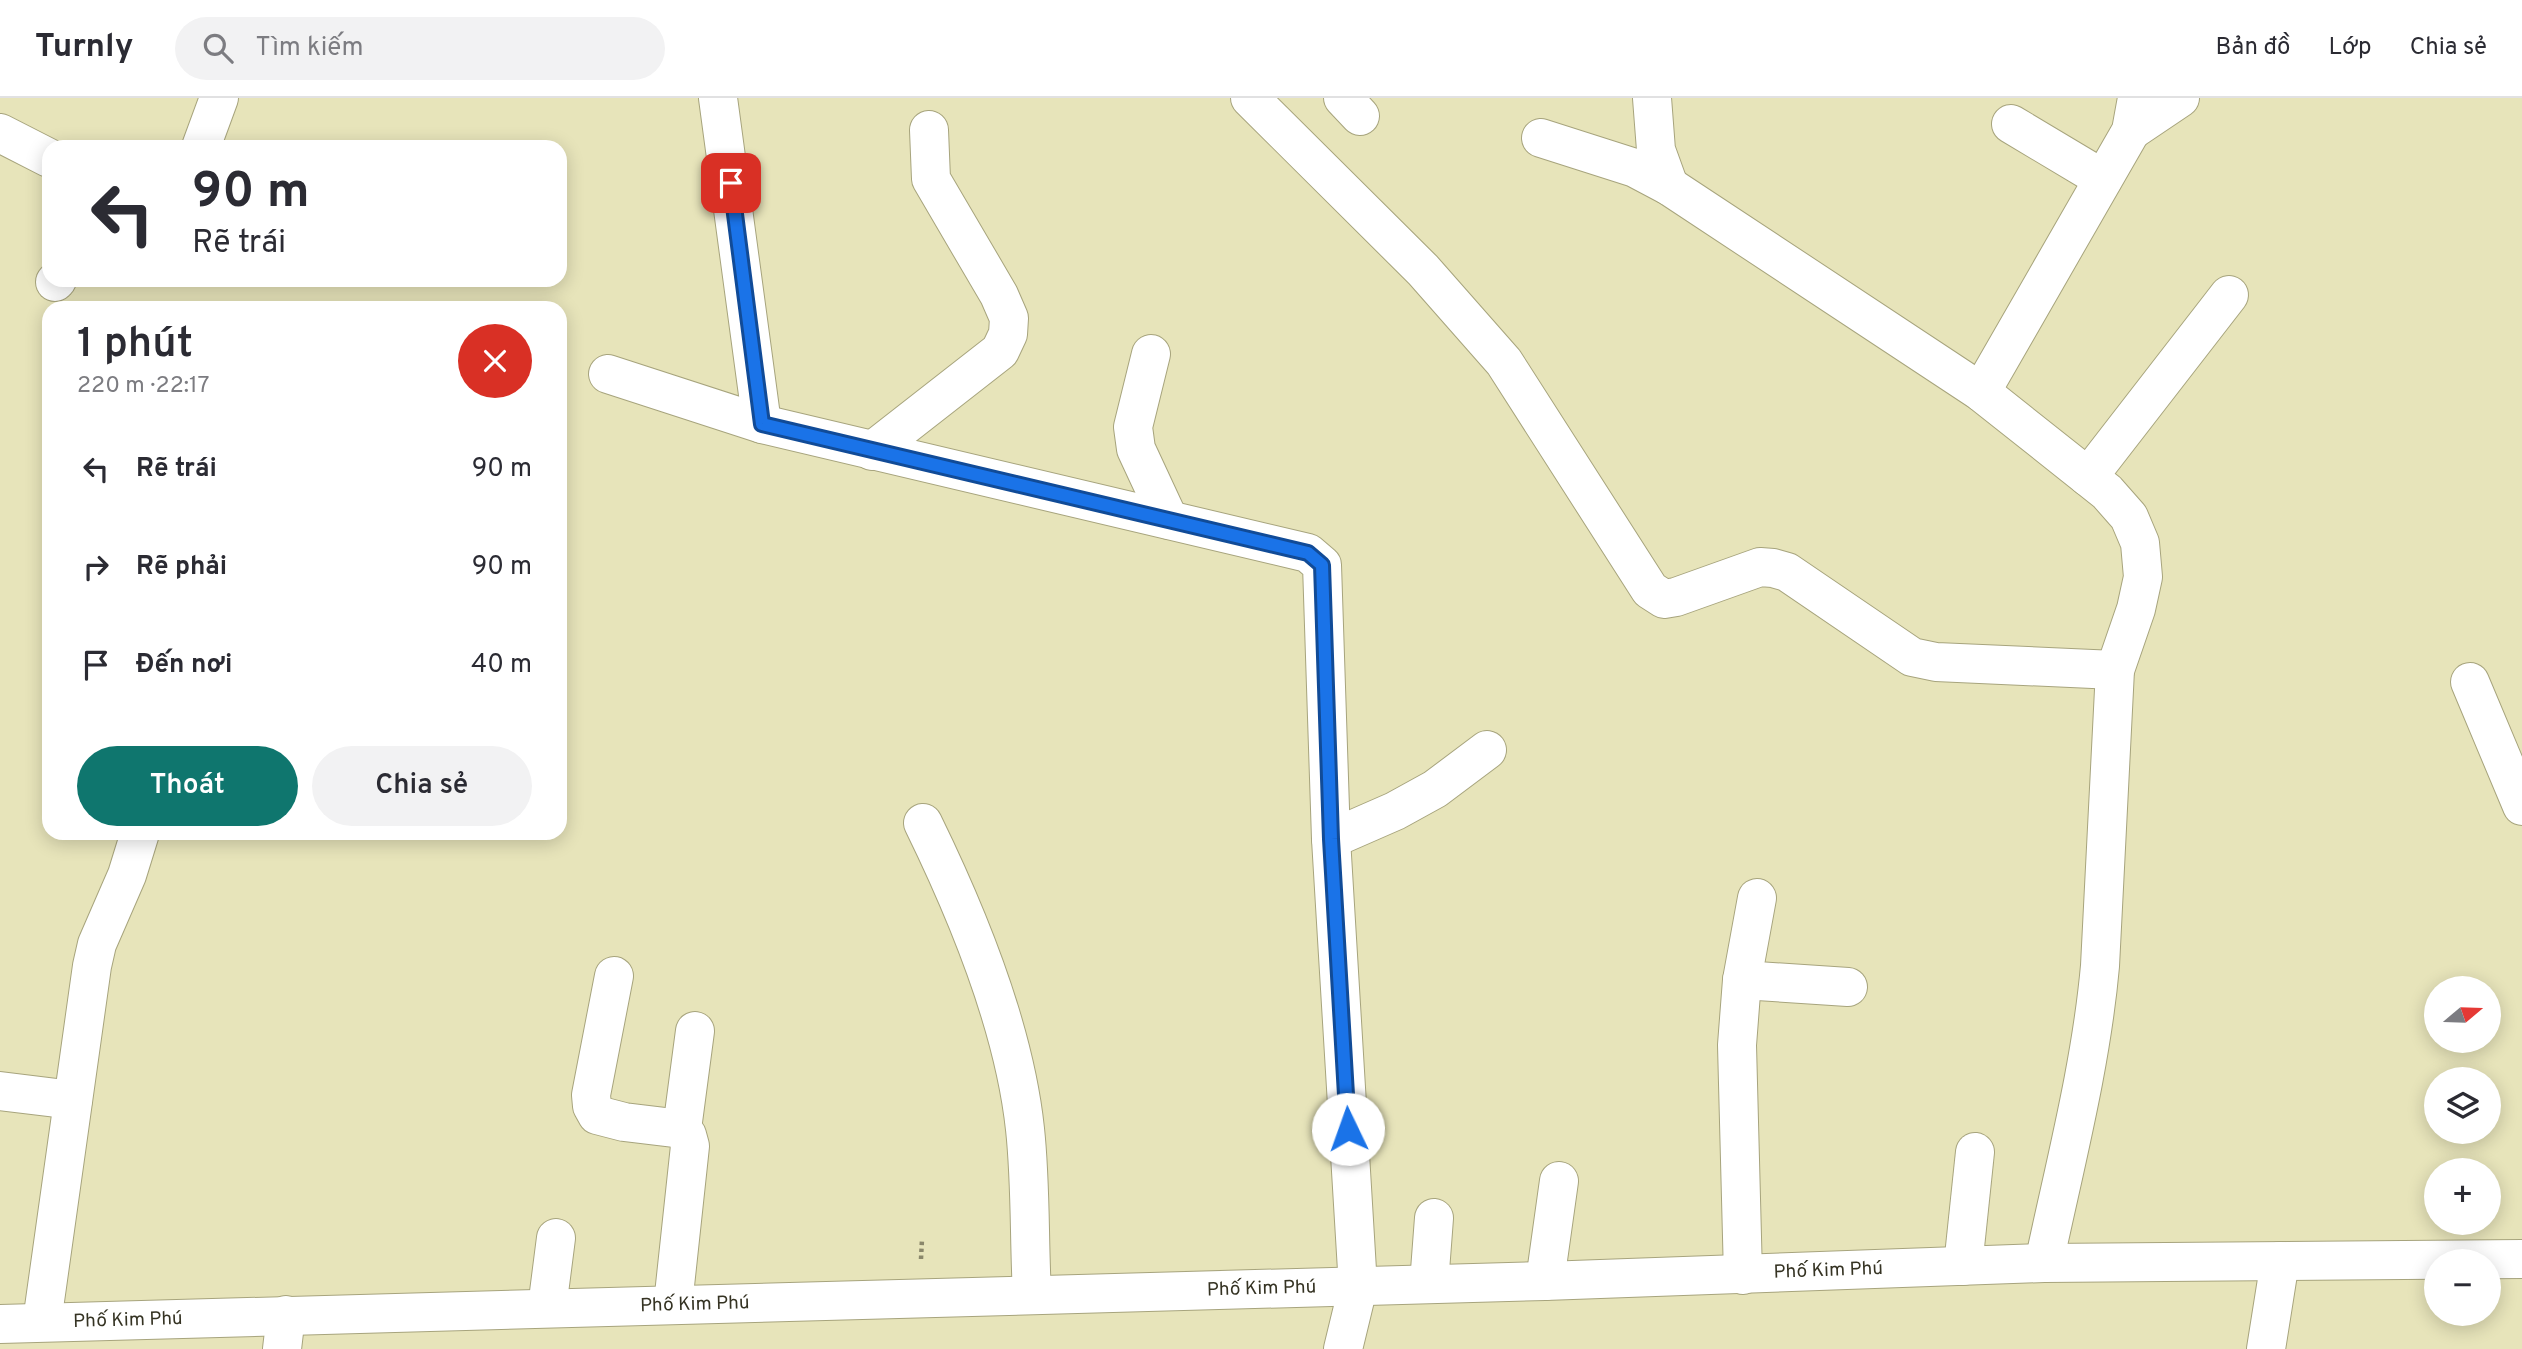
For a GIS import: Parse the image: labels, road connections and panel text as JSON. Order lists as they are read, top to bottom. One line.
{"streets":{"street":["Phố Kim Phú"]},"north":"right","page":{"header":"Turnly","search":"Tìm kiếm","nav":["Bản đồ","Lớp","Chia sẻ"],"turn":["90 m","Rẽ trái"],"heading":["1 phút","220 m · 22:17"],"list":[{"name":"Rẽ trái","value":"90 m"},{"name":"Rẽ phải","value":"90 m"},{"name":"Đến nơi","value":"40 m"}],"buttons":["Thoát","Chia sẻ"],"map_buttons":["+","−"]}}
